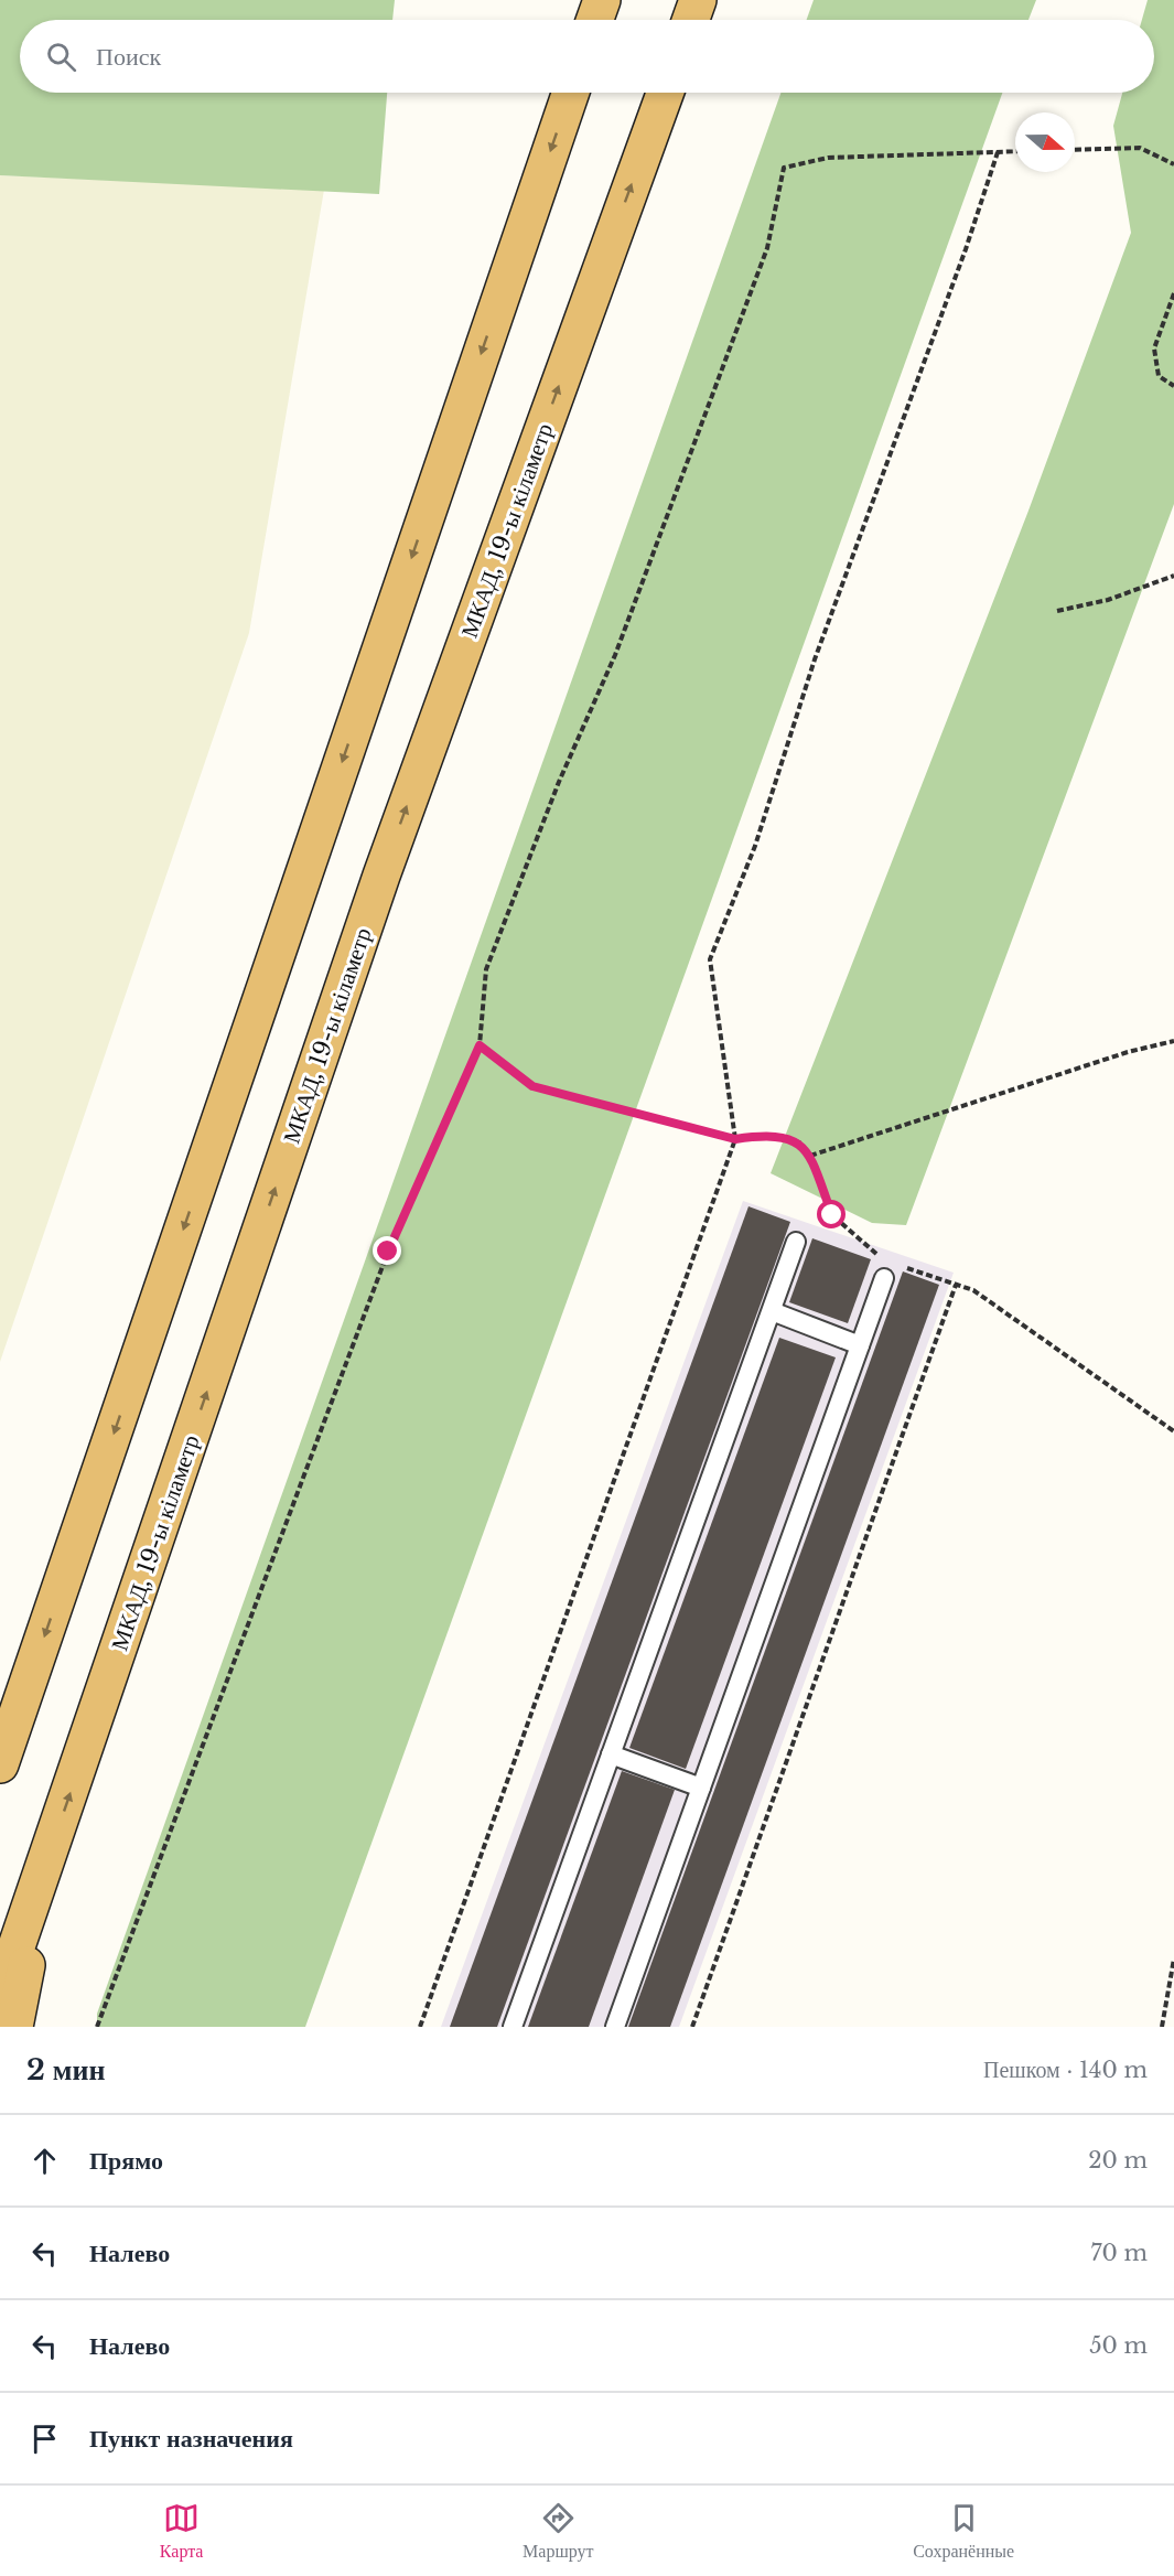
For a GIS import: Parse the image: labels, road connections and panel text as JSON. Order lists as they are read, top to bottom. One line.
{"streets":{"highway":["МКАД, 19-ы кіламетр"]},"north":"right","page":{"search":"Поиск","heading":["2 мин","Пешком · 140 m"],"list":[["Прямо","20 m"],["Налево","70 m"],["Налево","50 m"],"Пункт назначения"],"nav":["Карта","Маршрут","Сохранённые"]}}
